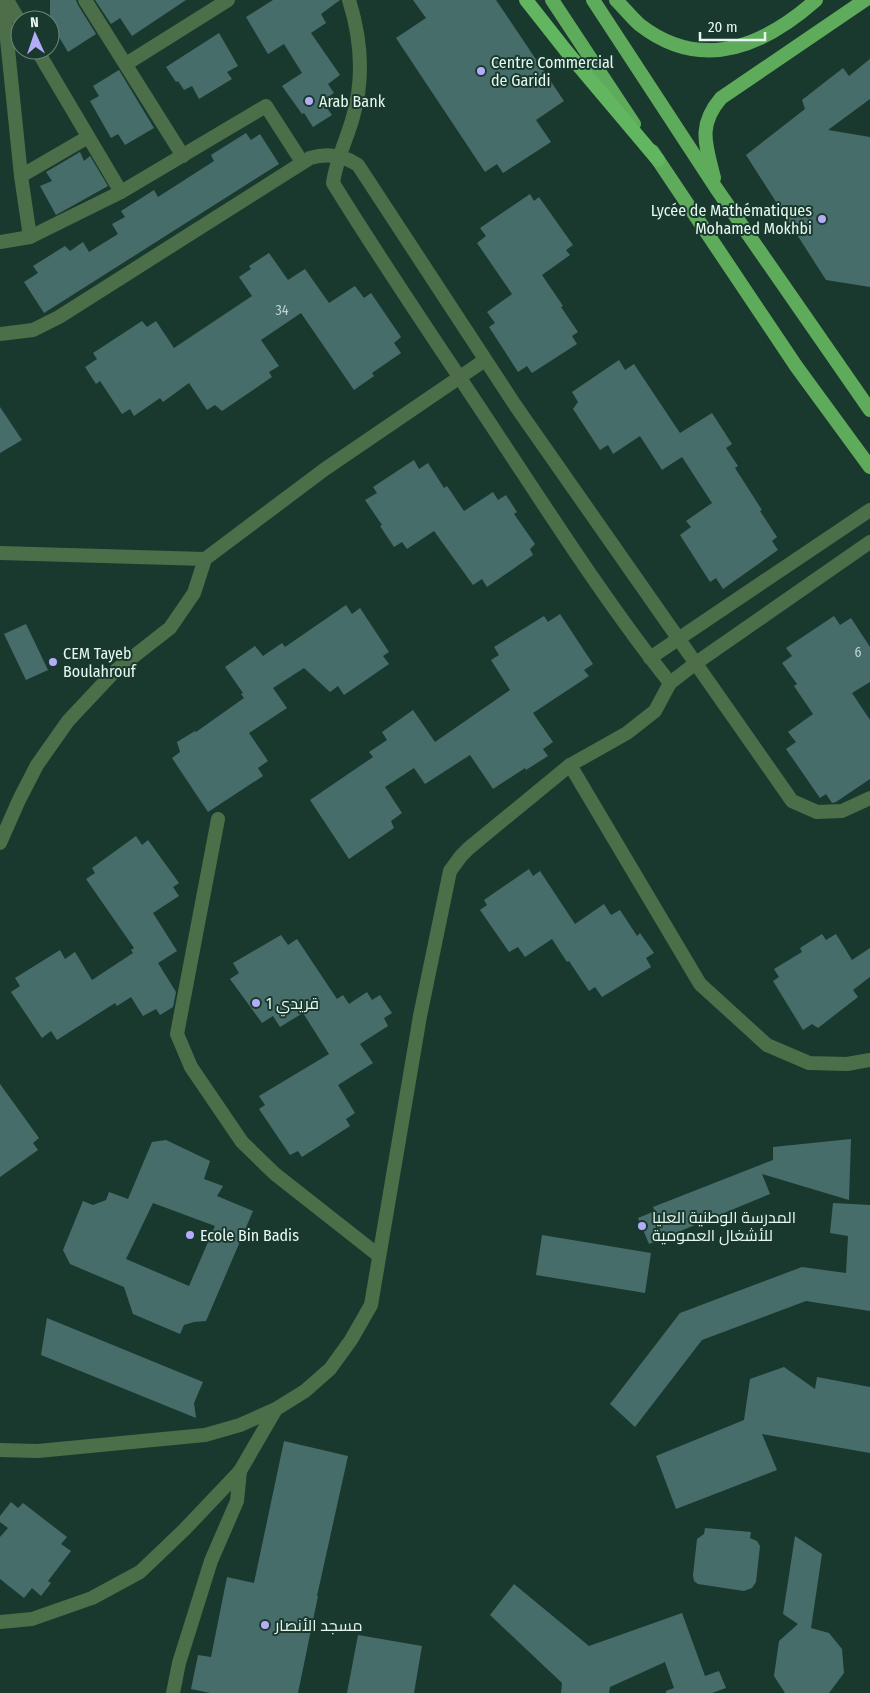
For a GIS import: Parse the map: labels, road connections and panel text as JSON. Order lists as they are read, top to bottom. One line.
{"places":["Centre Commercial de Garidi","Arab Bank","Lycée de Mathématiques Mohamed Mokhbi","CEM Tayeb Boulahrouf","قريدي 1","المدرسة الوطنية العليا للأشغال العمومية","Ecole Bin Badis","مسجد الأنصار"],"house_numbers":["34","6"],"scale_bar":"20 m","north":"top"}
